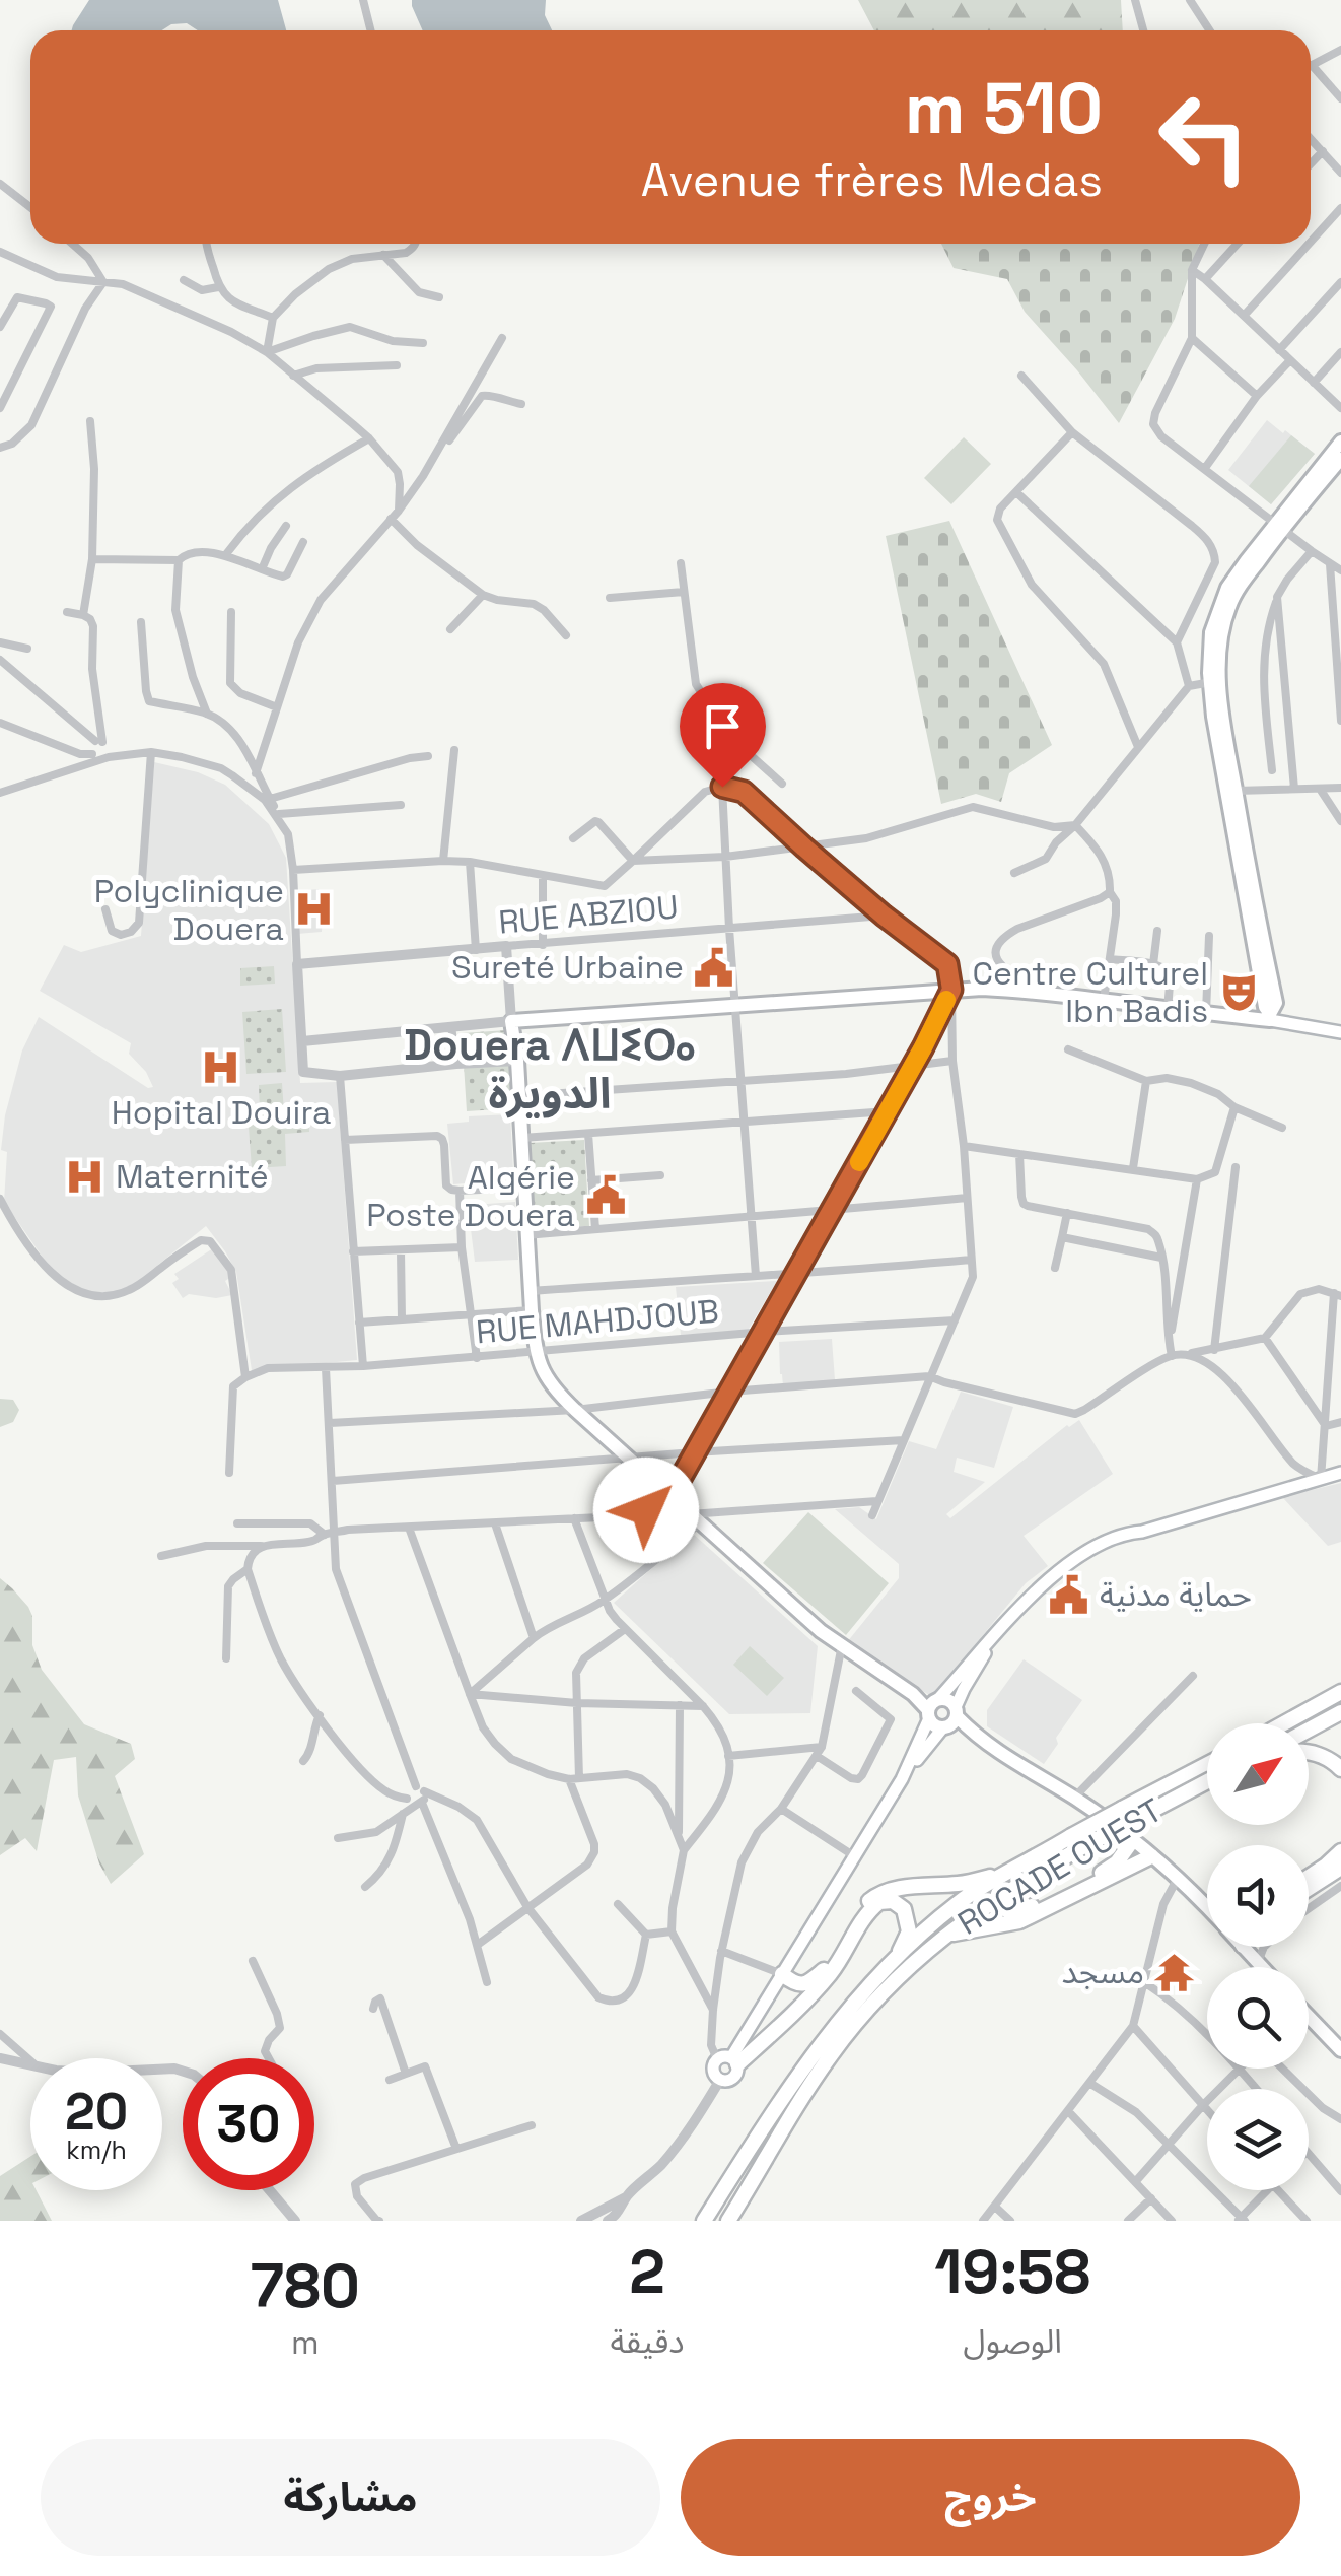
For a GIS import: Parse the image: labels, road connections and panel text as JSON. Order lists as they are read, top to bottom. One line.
{"streets":{"highway":["ROCADE OUEST"],"street":["RUE ABZIOU","RUE MAHDJOUB"]},"districts":["Douera ⴷⵡⵉⵔⴰ الدويرة"],"places":{"hospital":["Polyclinique Douera","Hopital Douira","Maternité"],"public building":["Sureté Urbaine","Algérie Poste Douera","حماية مدنية"],"theatre":["Centre Culturel Ibn Badis"],"temple":["مسجد"]},"north":"top right","page":{"turn":["510 m","Avenue frères Medas"],"speed":"20 km/h","limit":"30","eta":["19:58","الوصول","2","دقيقة","780","m"],"buttons":["خروج","مشاركة"]}}
